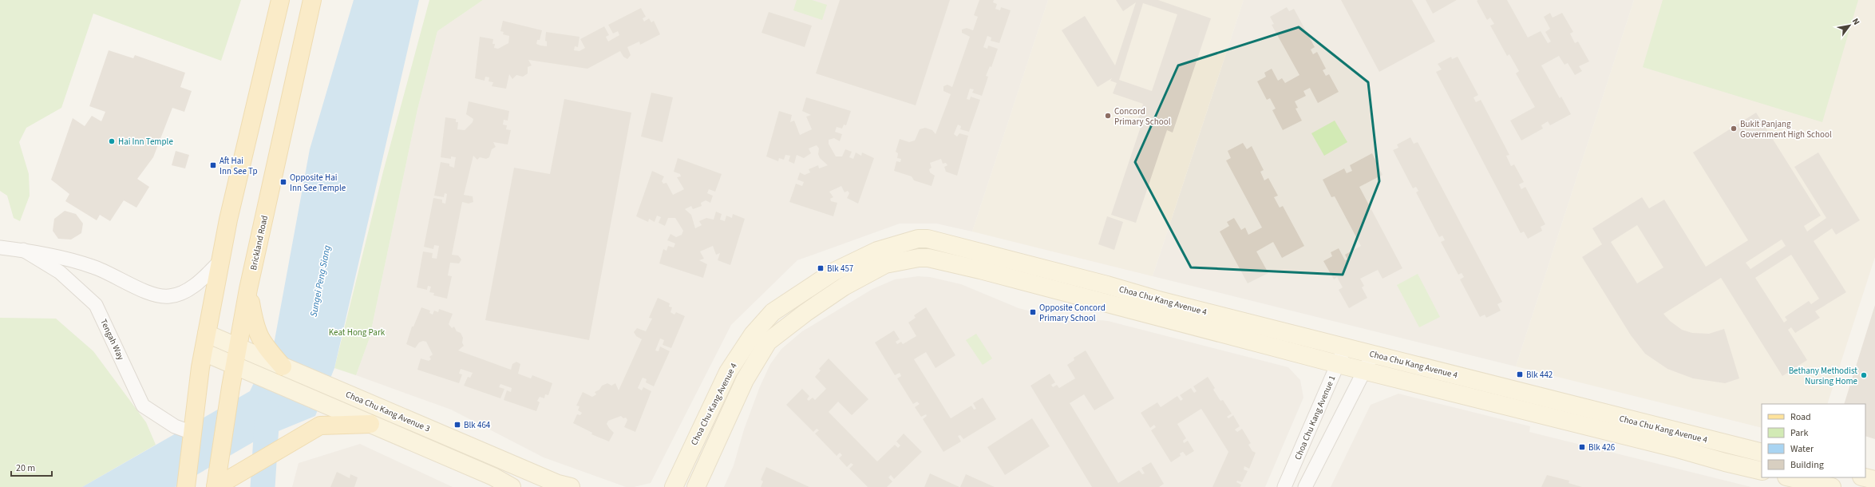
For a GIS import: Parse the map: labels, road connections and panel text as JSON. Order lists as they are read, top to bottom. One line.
{"streets":{"main road":["Brickland Road"],"street":["Choa Chu Kang Avenue 4","Tengah Way","Choa Chu Kang Avenue 3","Choa Chu Kang Avenue 1"]},"crossings":[["Choa Chu Kang Avenue 4","Choa Chu Kang Avenue 1"]],"water":["Sungei Peng Siang"],"parks":["Keat Hong Park"],"places":{"other":["Concord Primary School","Bukit Panjang Government High School","Hai Inn Temple","Bethany Methodist Nursing Home"],"transit":["Aft Hai Inn See Tp","Opposite Hai Inn See Temple","Blk 457","Opposite Concord Primary School","Blk 442","Blk 464","Blk 426"]},"legend":["Road","Park","Water","Building"],"scale_bar":"20 m","north":"top right"}
